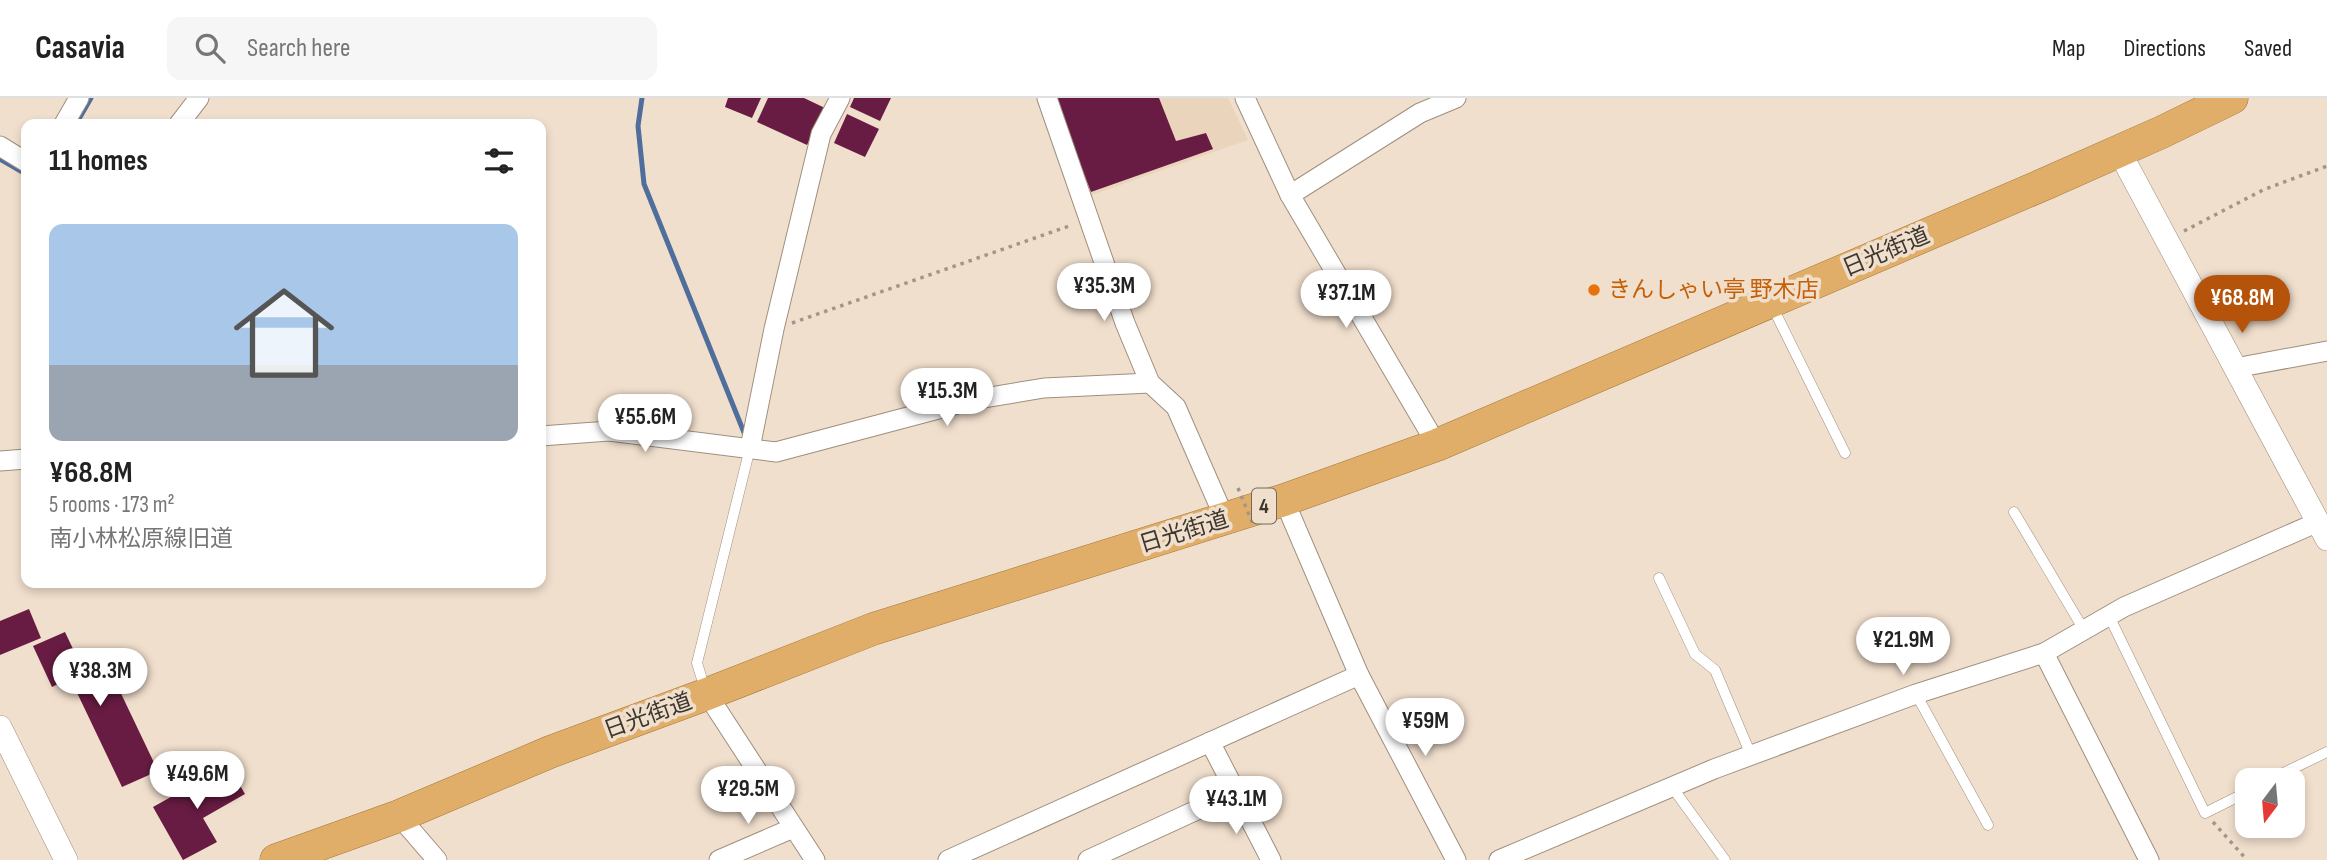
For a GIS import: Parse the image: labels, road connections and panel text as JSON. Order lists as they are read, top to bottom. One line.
{"streets":{"highway":["日光街道","4"]},"places":["きんしゃい亭 野木店"],"north":"bottom","page":{"header":"Casavia","search":"Search here","nav":["Map","Directions","Saved"],"heading":"11 homes","list":[{"name":"¥68.8M","note":"5 rooms · 173 m² · 南小林松原線旧道"}],"price":["¥35.3M","¥37.1M","¥68.8M","¥15.3M","¥55.6M","¥21.9M","¥38.3M","¥59M","¥49.6M","¥29.5M","¥43.1M"]}}
